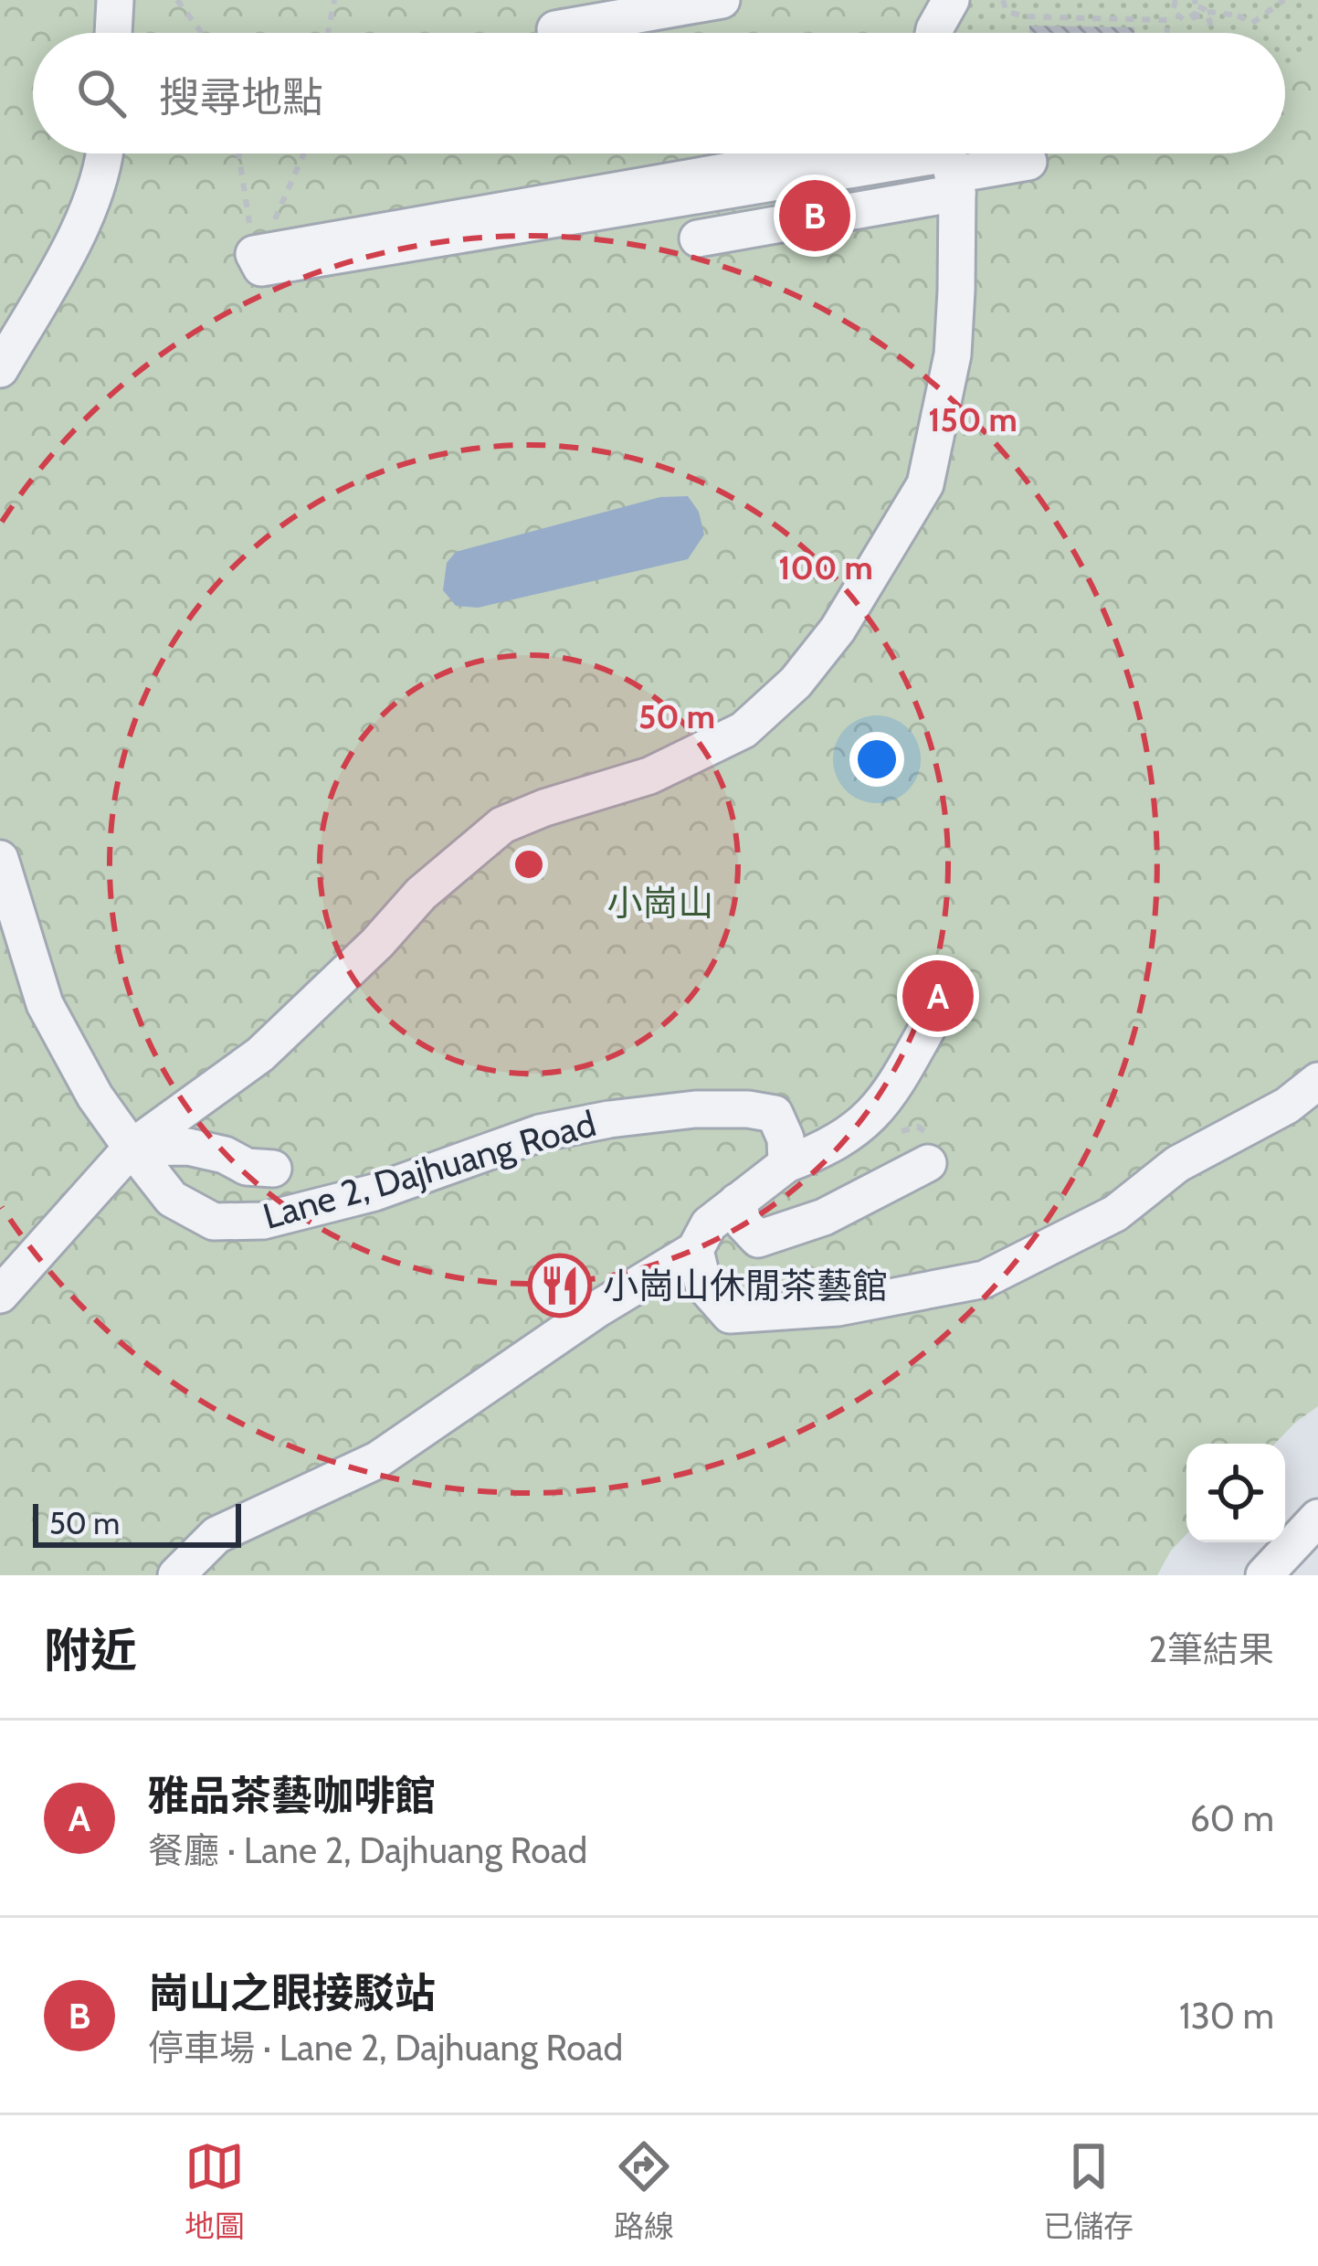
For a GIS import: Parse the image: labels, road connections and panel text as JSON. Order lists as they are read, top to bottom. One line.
{"streets":{"street":["Lane 2, Dajhuang Road"]},"parks":["小崗山"],"places":{"restaurant":["小崗山休閒茶藝館"]},"scale_bar":"50 m","page":{"search":"搜尋地點","pins":["B","A"],"scale":"50 m","heading":["附近","2筆結果"],"list":[{"mark":"A","name":"雅品茶藝咖啡館","note":"餐廳 · Lane 2, Dajhuang Road","value":"60 m"},{"mark":"B","name":"崗山之眼接駁站","note":"停車場 · Lane 2, Dajhuang Road","value":"130 m"}],"nav":["地圖","路線","已儲存"]},"rings":["150 m","100 m","50 m"]}
